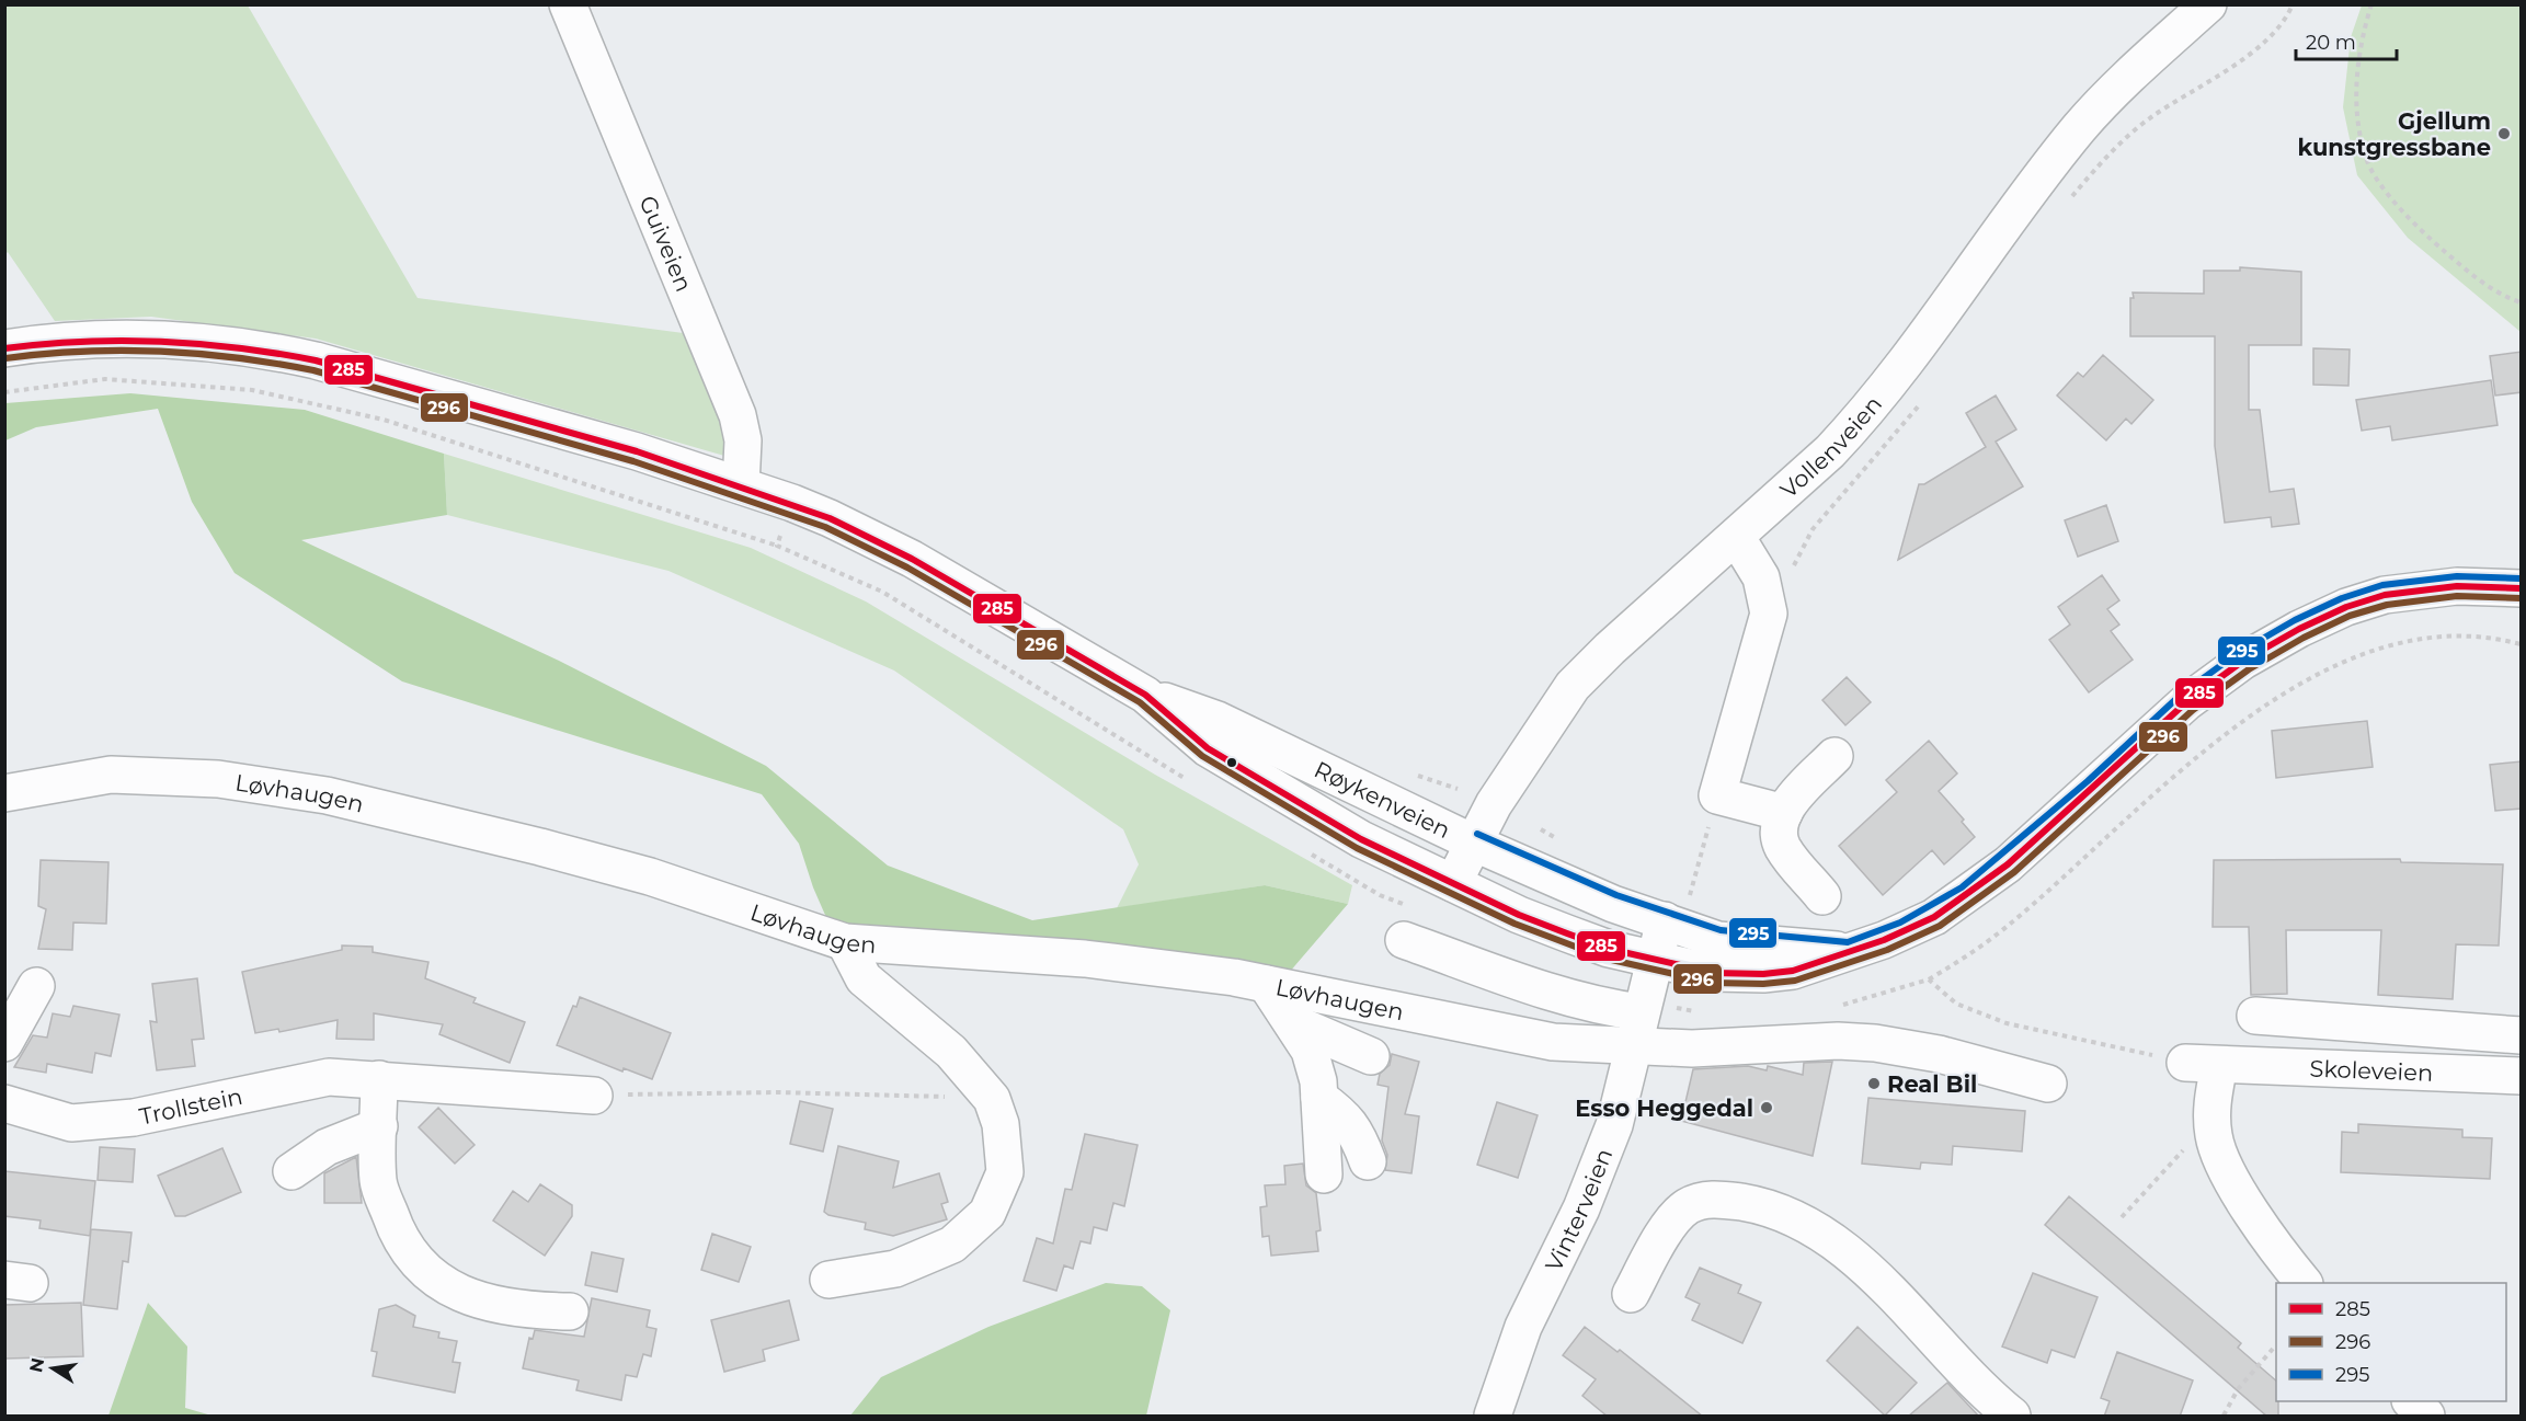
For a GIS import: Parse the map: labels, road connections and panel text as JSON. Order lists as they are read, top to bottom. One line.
{"streets":{"main road":["Guiveien","Vollenveien","Løvhaugen","Røykenveien","Skoleveien","Trollstein","Vinterveien"]},"crossings":[["Guiveien","Røykenveien"],["Vollenveien","Røykenveien"],["Løvhaugen","Vinterveien"],["Røykenveien","Vinterveien"]],"places":["Gjellum kunstgressbane","Real Bil","Esso Heggedal"],"lines":["transit line 285","transit line 296","transit line 295"],"legend":["285","296","295"],"scale_bar":"20 m","north":"left"}
